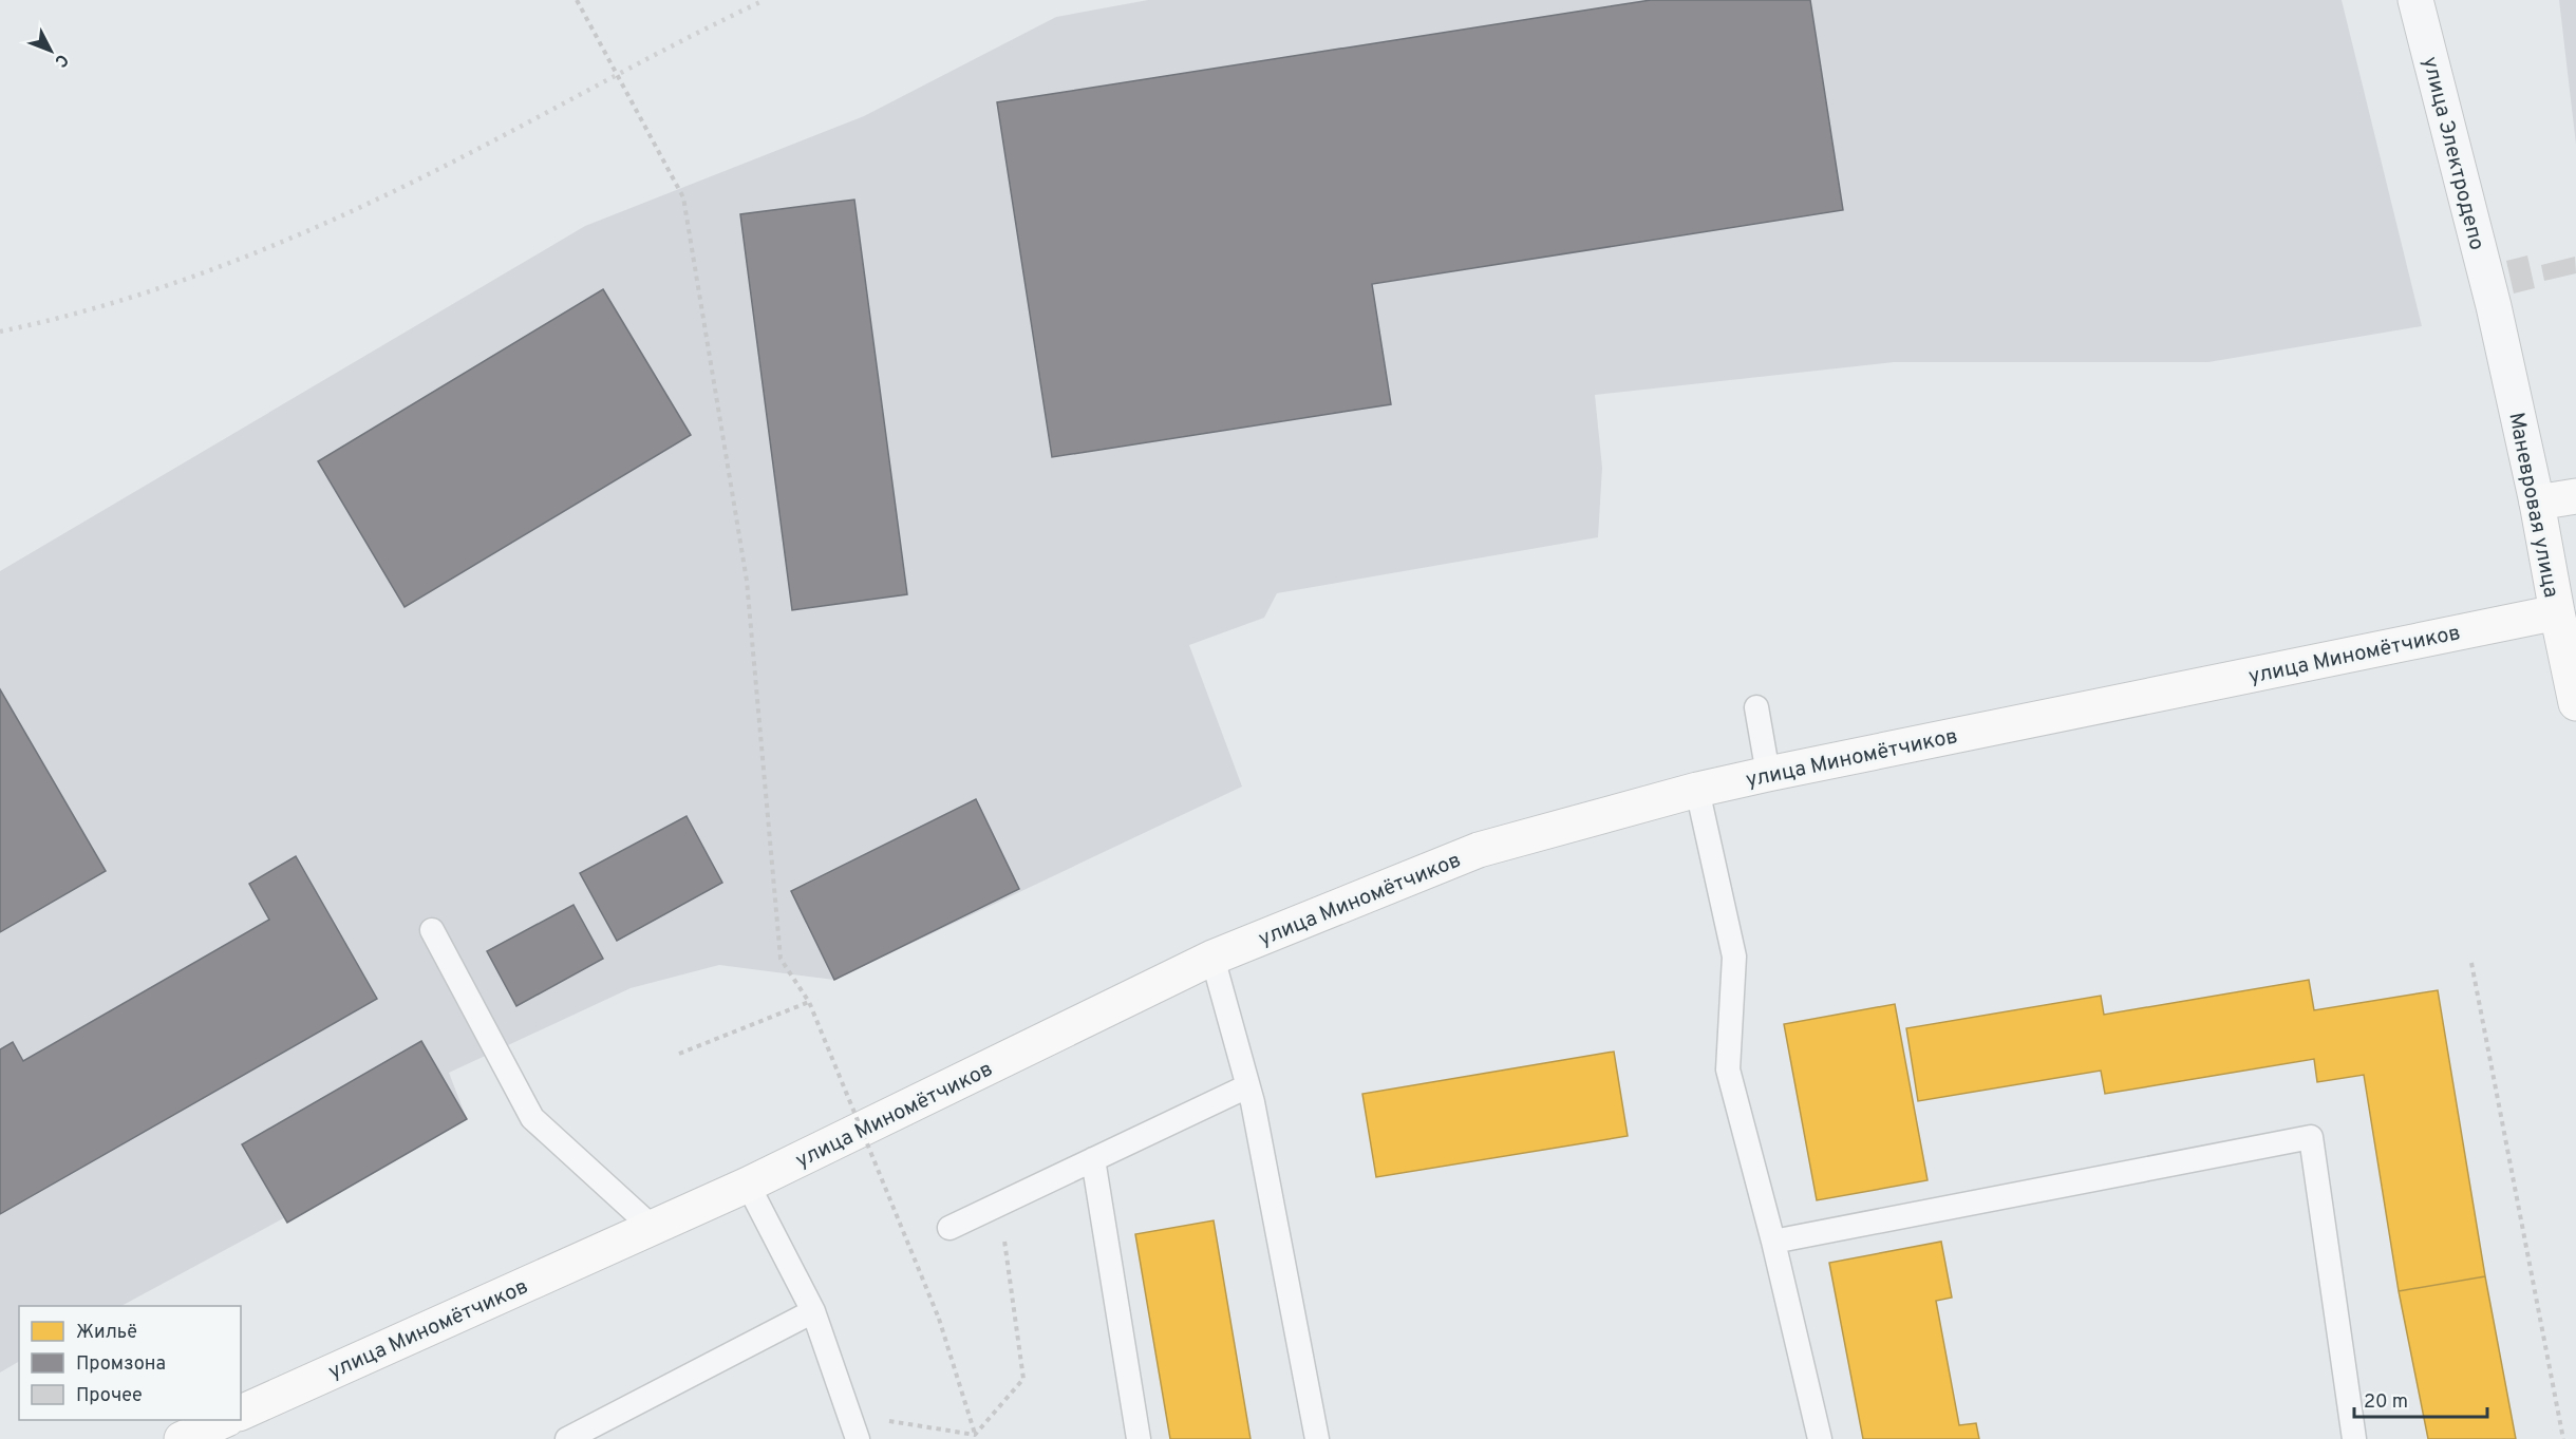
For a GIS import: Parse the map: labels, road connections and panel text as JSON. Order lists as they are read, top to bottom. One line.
{"streets":{"street":["улица Электродепо","Маневровая улица","улица Миномётчиков"]},"crossings":[["улица Электродепо","Маневровая улица"],["Маневровая улица","улица Миномётчиков"]],"legend":["Жильё","Промзона","Прочее"],"scale_bar":"20 m","north":"bottom right"}
